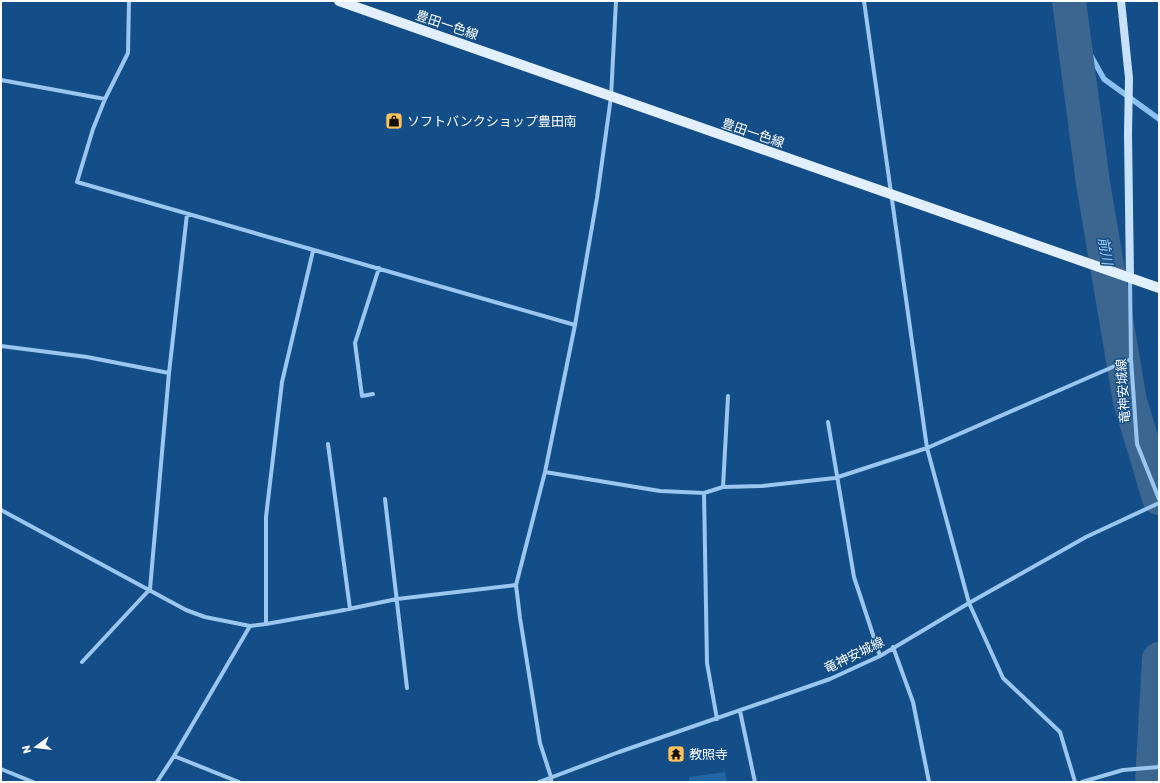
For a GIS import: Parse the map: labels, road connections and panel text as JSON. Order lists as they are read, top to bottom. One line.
{"streets":{"main road":["豊田一色線"],"street":["竜神安城線"]},"crossings":[["豊田一色線","竜神安城線"]],"water":["前川"],"places":{"shop":["ソフトバンクショップ豊田南"],"temple":["教照寺"]},"north":"left"}
